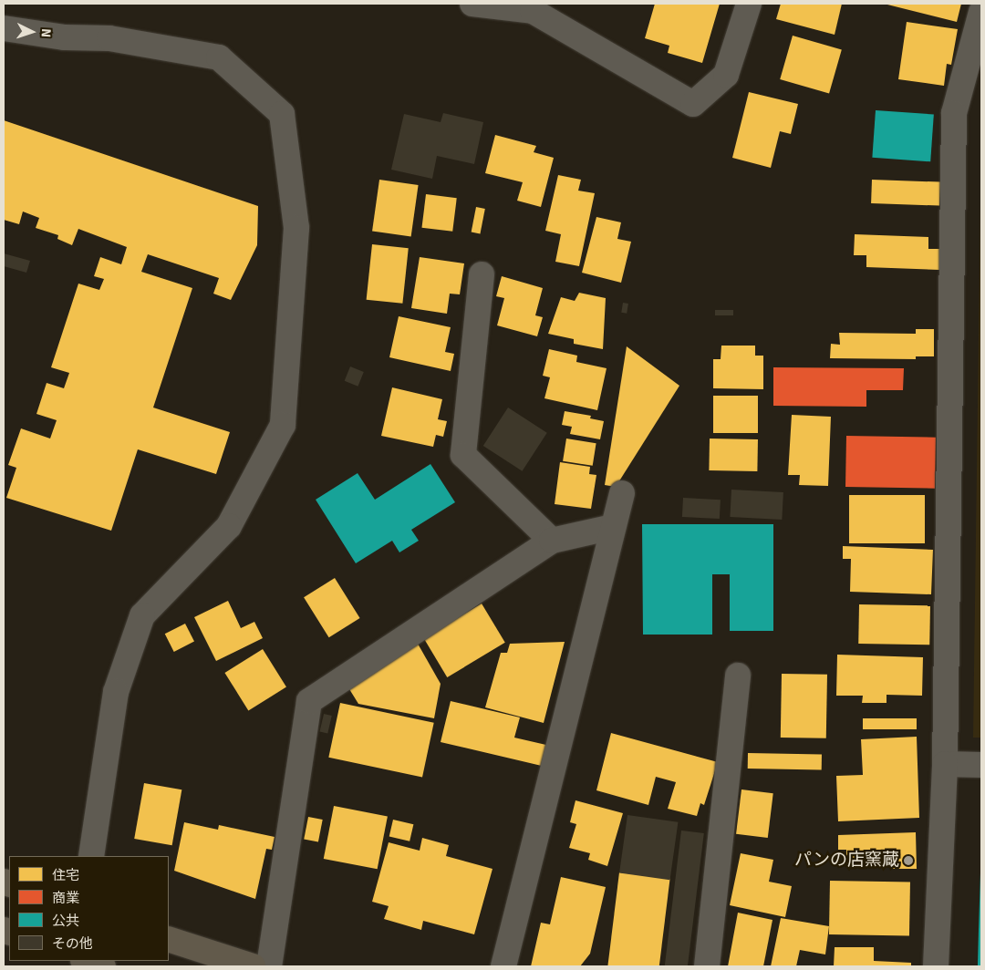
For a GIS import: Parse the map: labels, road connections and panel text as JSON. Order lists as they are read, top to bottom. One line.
{"places":["パンの店窯蔵"],"legend":["住宅","商業","公共","その他"],"north":"right"}
